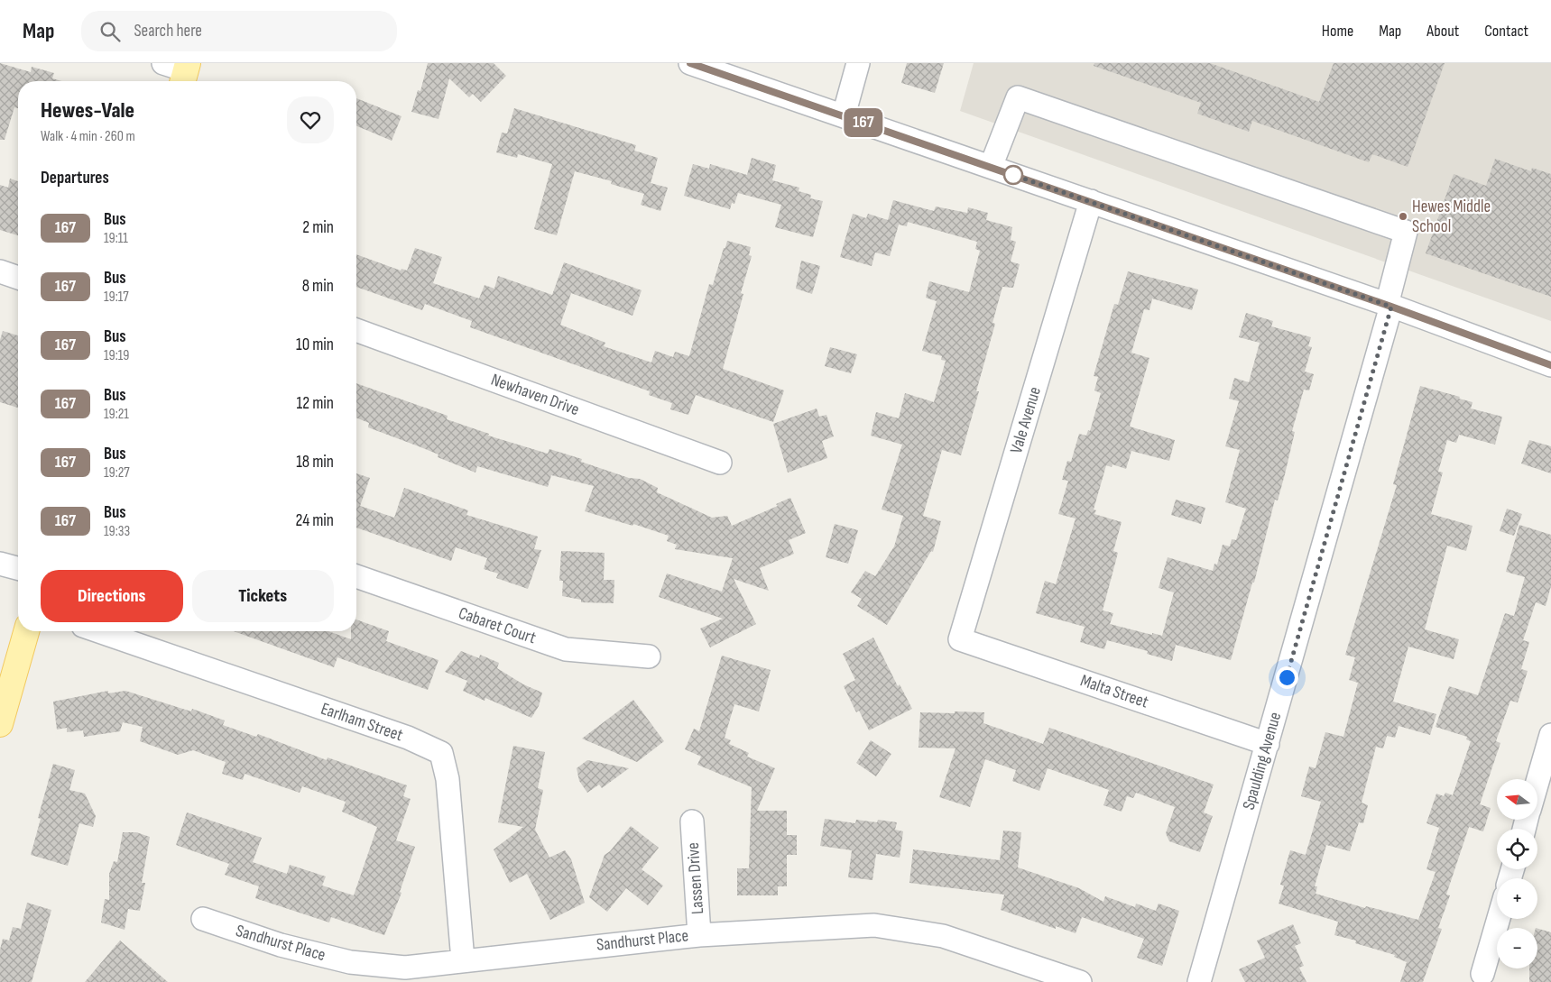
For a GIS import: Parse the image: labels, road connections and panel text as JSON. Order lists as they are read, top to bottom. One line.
{"streets":{"street":["Newhaven Drive","Vale Avenue","Cabaret Court","Malta Street","Earlham Street","Spaulding Avenue","Lassen Drive","Sandhurst Place"]},"crossings":[["Vale Avenue","Malta Street"],["Malta Street","Spaulding Avenue"],["Earlham Street","Sandhurst Place"],["Lassen Drive","Sandhurst Place"]],"places":["Hewes Middle School"],"lines":["bus line 167"],"north":"left","page":{"header":"Map","search":"Search here","nav":["Home","Map","About","Contact"],"on_map":"167","heading":[["Hewes-Vale","Walk · 4 min · 260 m"],"Departures"],"list":[{"mark":"167","name":"Bus","note":"19:11","value":"2 min"},{"mark":"167","name":"Bus","note":"19:17","value":"8 min"},{"mark":"167","name":"Bus","note":"19:19","value":"10 min"},{"mark":"167","name":"Bus","note":"19:21","value":"12 min"},{"mark":"167","name":"Bus","note":"19:27","value":"18 min"},{"mark":"167","name":"Bus","note":"19:33","value":"24 min"}],"buttons":["Directions","Tickets"],"map_buttons":["+","−"]}}
